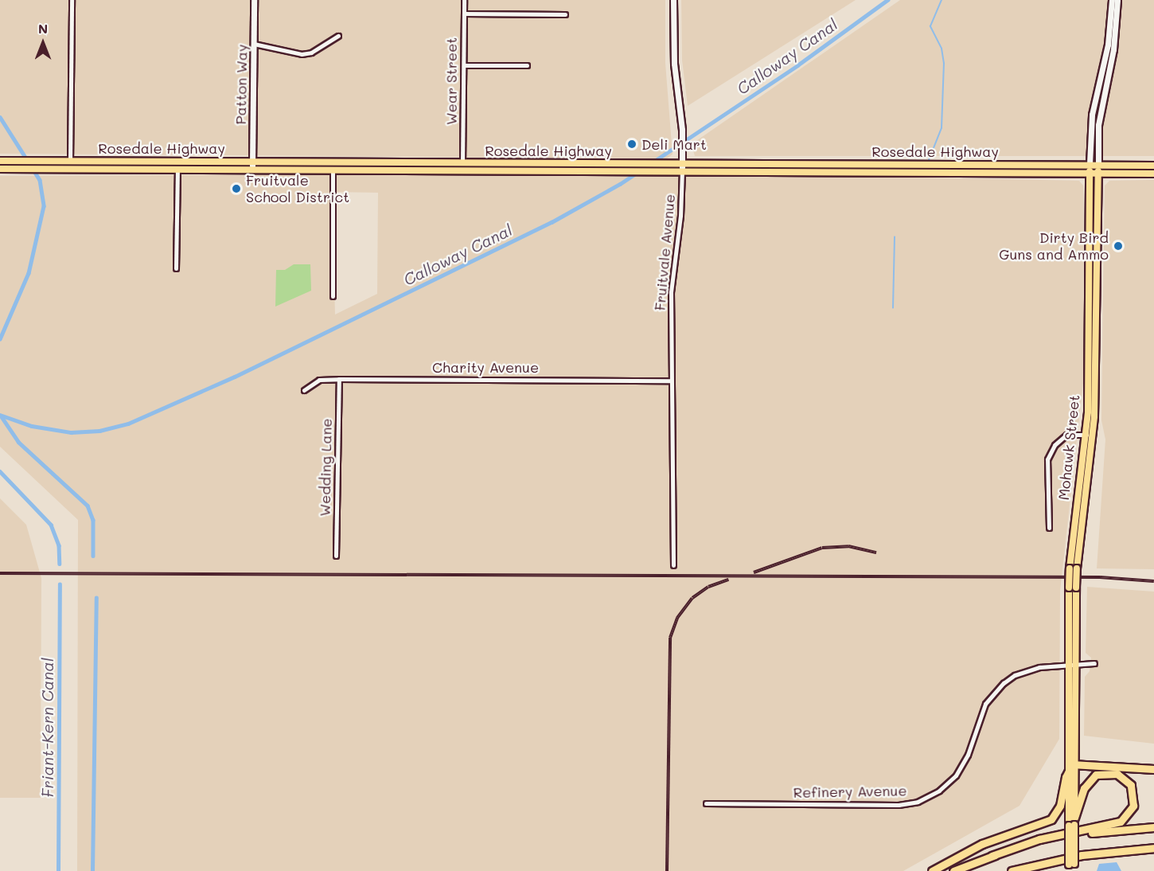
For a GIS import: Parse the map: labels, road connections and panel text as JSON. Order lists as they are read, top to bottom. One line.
{"streets":{"main road":["Patton Way","Rosedale Highway","Fruitvale Avenue","Mohawk Street"],"street":["Wear Street","Charity Avenue","Wedding Lane","Refinery Avenue"]},"crossings":[["Wear Street","Rosedale Highway"],["Patton Way","Rosedale Highway"],["Rosedale Highway","Fruitvale Avenue"],["Rosedale Highway","Mohawk Street"],["Fruitvale Avenue","Charity Avenue"],["Charity Avenue","Wedding Lane"],["Mohawk Street","Refinery Avenue"]],"water":["Calloway Canal","Friant-Kern Canal"],"places":["Deli Mart","Fruitvale School District","Dirty Bird Guns and Ammo"],"north":"top"}
